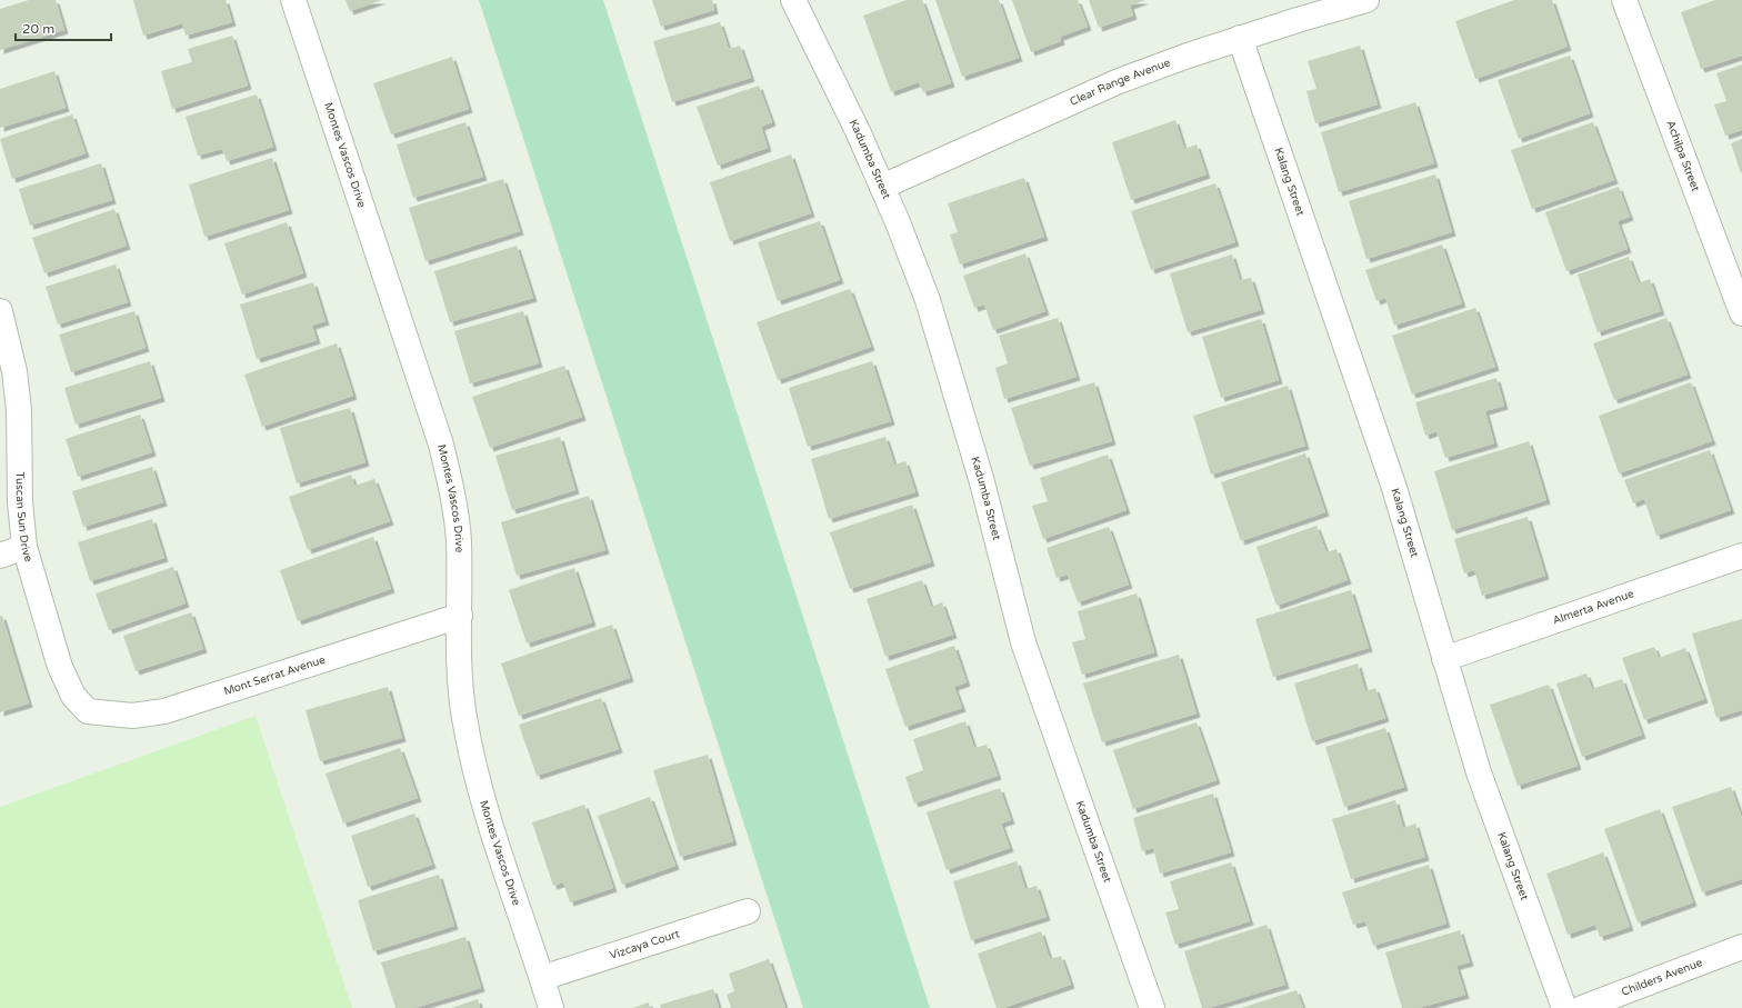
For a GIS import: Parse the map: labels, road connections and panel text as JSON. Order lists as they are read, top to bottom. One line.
{"streets":{"street":["Clear Range Avenue","Montes Vascos Drive","Achilpa Street","Kadumba Street","Kalang Street","Tuscan Sun Drive","Almerta Avenue","Mont Serrat Avenue","Vizcaya Court","Childers Avenue"]},"crossings":[["Clear Range Avenue","Kadumba Street"],["Clear Range Avenue","Kalang Street"],["Montes Vascos Drive","Mont Serrat Avenue"],["Montes Vascos Drive","Vizcaya Court"],["Kalang Street","Almerta Avenue"],["Tuscan Sun Drive","Mont Serrat Avenue"]],"scale_bar":"20 m"}
